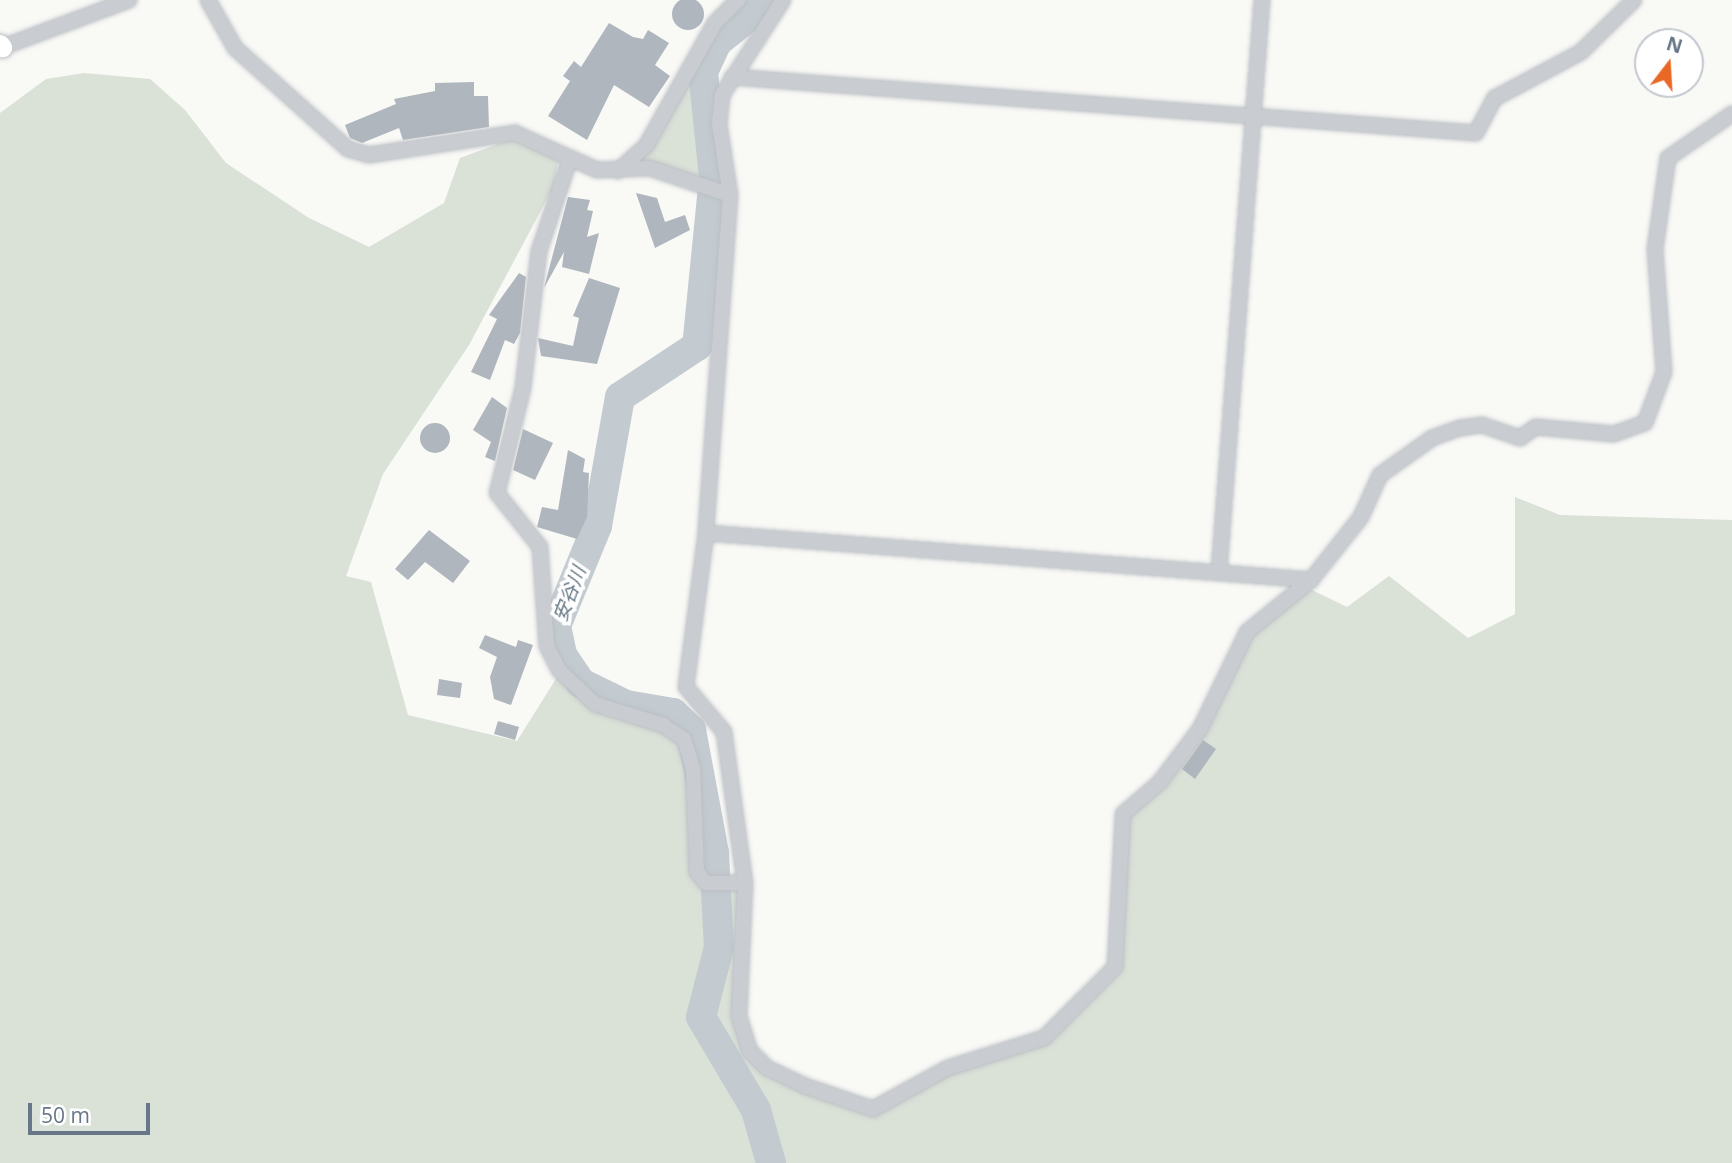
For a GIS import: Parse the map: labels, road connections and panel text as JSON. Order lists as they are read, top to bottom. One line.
{"water":["安谷川"],"scale_bar":"50 m","north":"top"}
